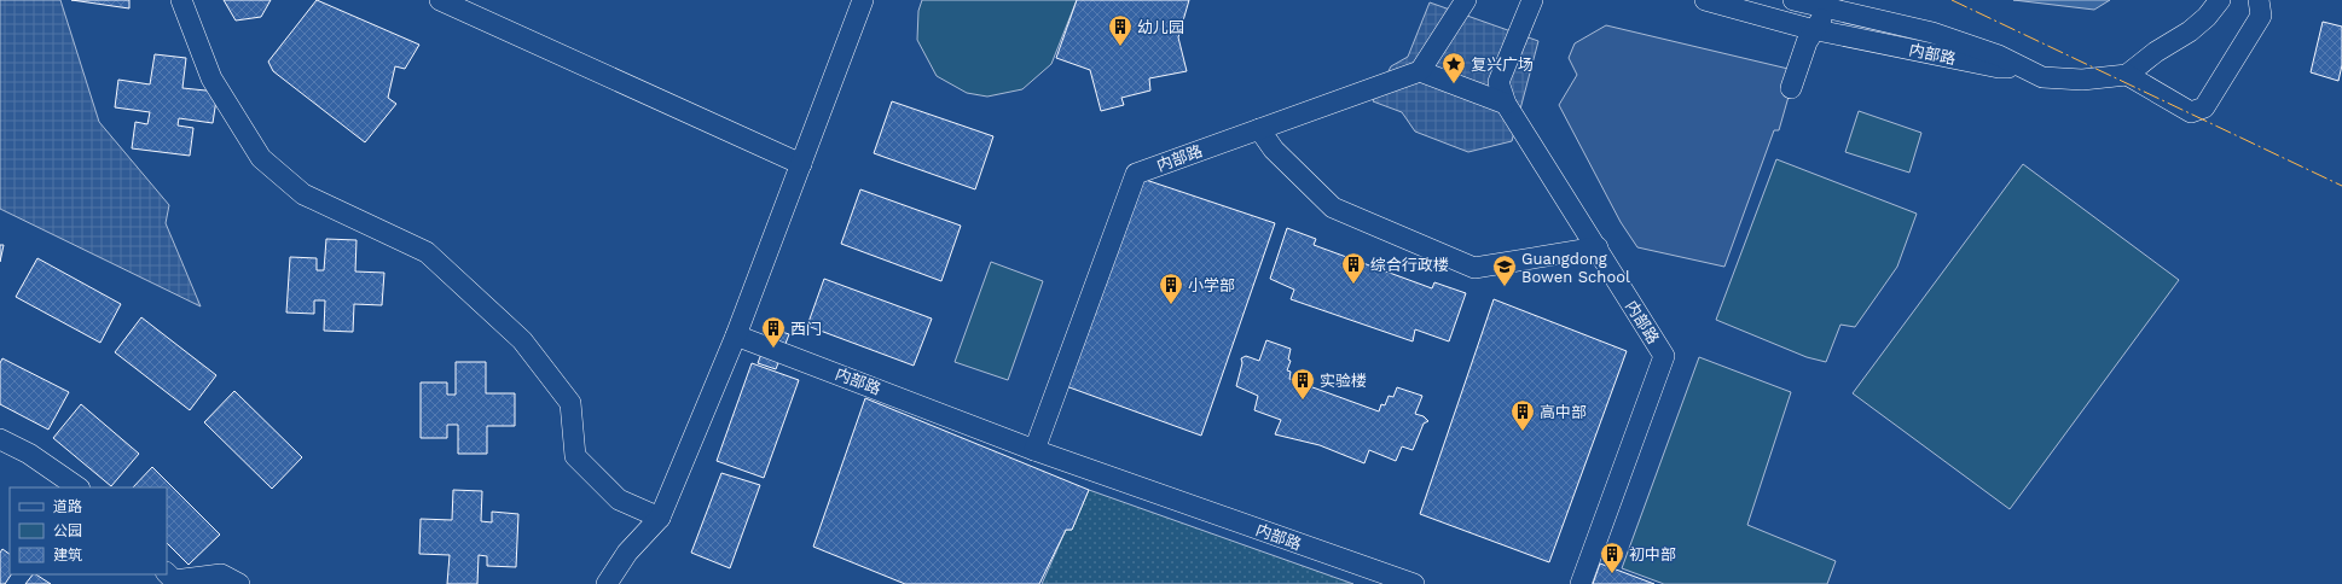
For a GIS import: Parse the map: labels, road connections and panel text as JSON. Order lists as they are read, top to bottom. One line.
{"streets":{"street":["内部路"]},"places":{"building":["幼儿园","综合行政楼","小学部","西门","实验楼","高中部","初中部"],"place":["复兴广场"],"school or university":["Guangdong Bowen School"]},"legend":["道路","公园","建筑"]}
